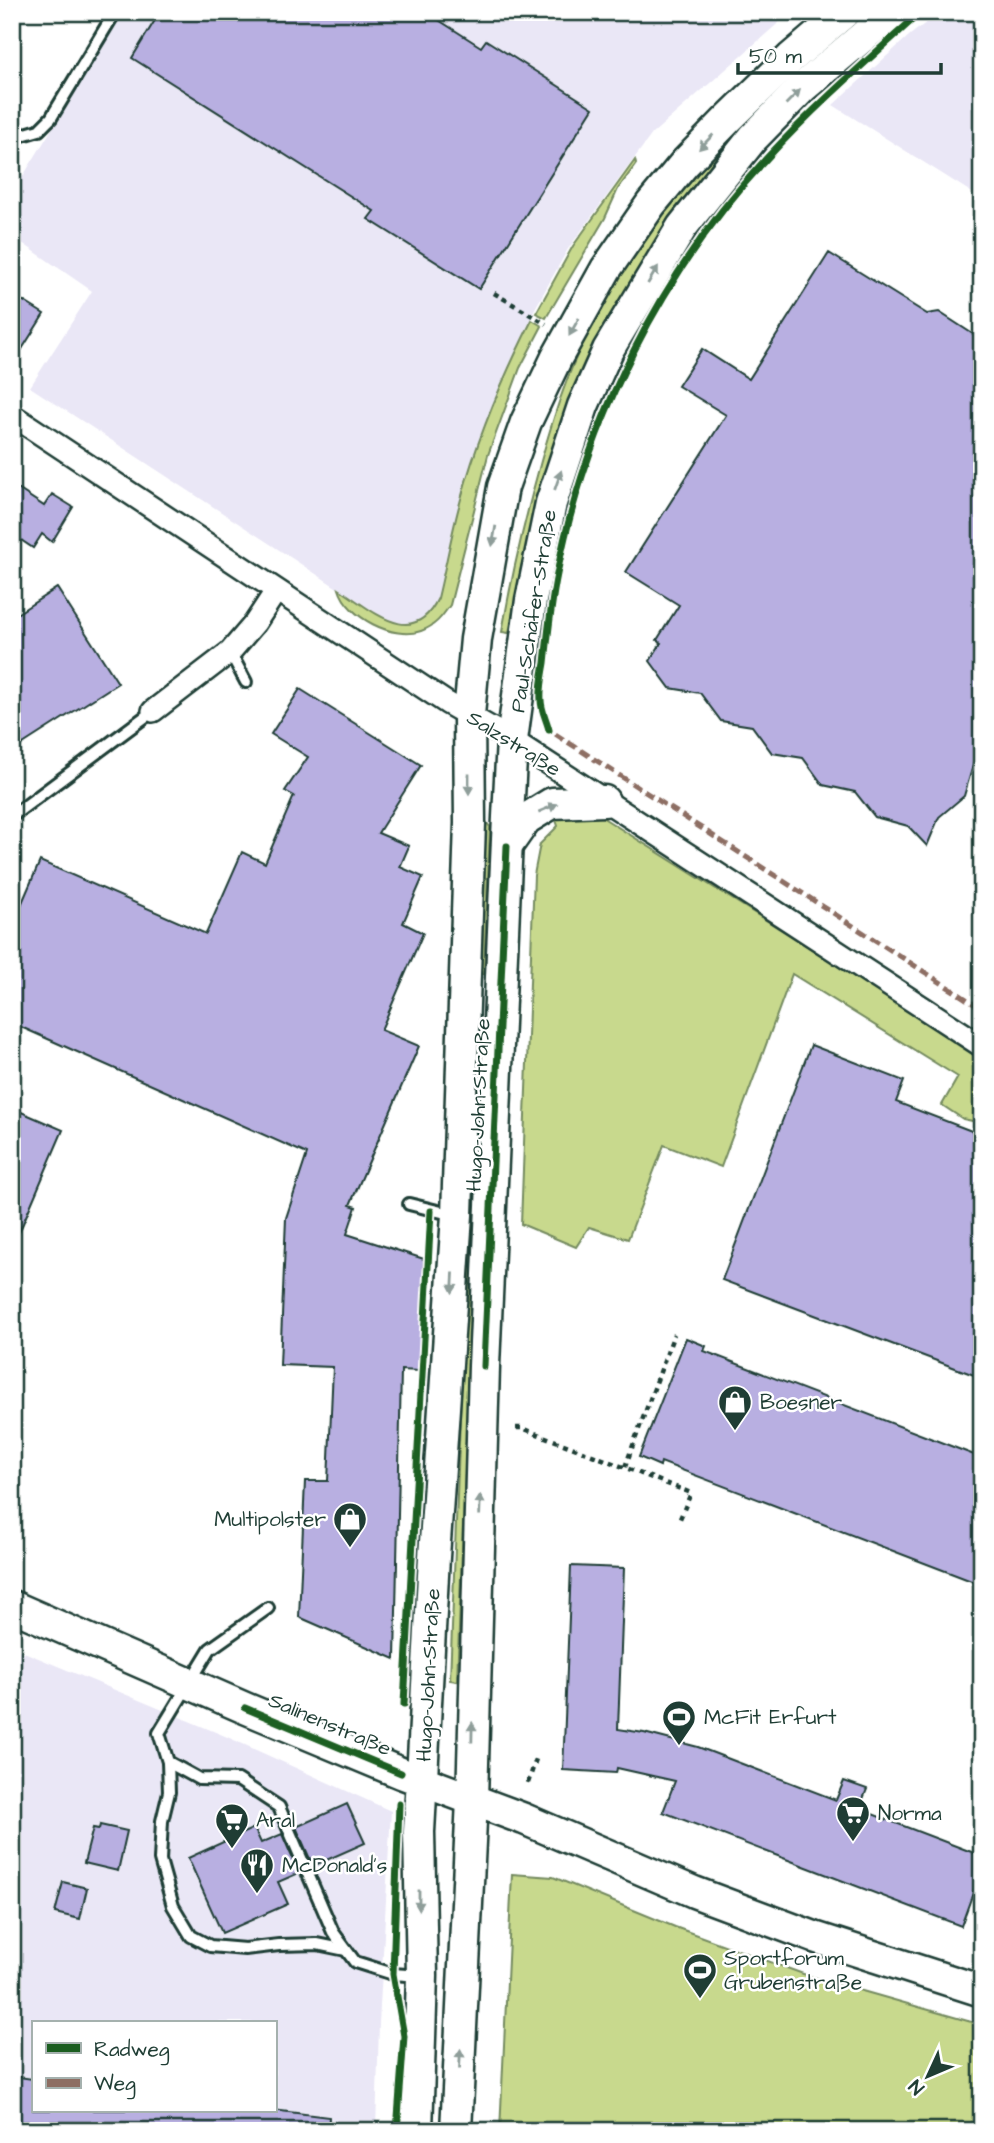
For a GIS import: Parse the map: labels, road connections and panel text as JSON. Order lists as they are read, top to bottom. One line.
{"streets":{"main road":["Paul-Schäfer-Straße","Hugo-John-Straße","Salinenstraße"],"street":["Salzstraße"]},"crossings":[["Paul-Schäfer-Straße","Salzstraße"],["Paul-Schäfer-Straße","Hugo-John-Straße"],["Salzstraße","Hugo-John-Straße"],["Hugo-John-Straße","Salinenstraße"]],"places":{"shop":["Boesner","Multipolster"],"sports":["McFit Erfurt","Sportforum Grubenstraße"],"supermarket":["Norma","Aral"],"restaurant":["McDonald's"]},"legend":["Radweg","Weg"],"scale_bar":"50 m","north":"bottom left"}
